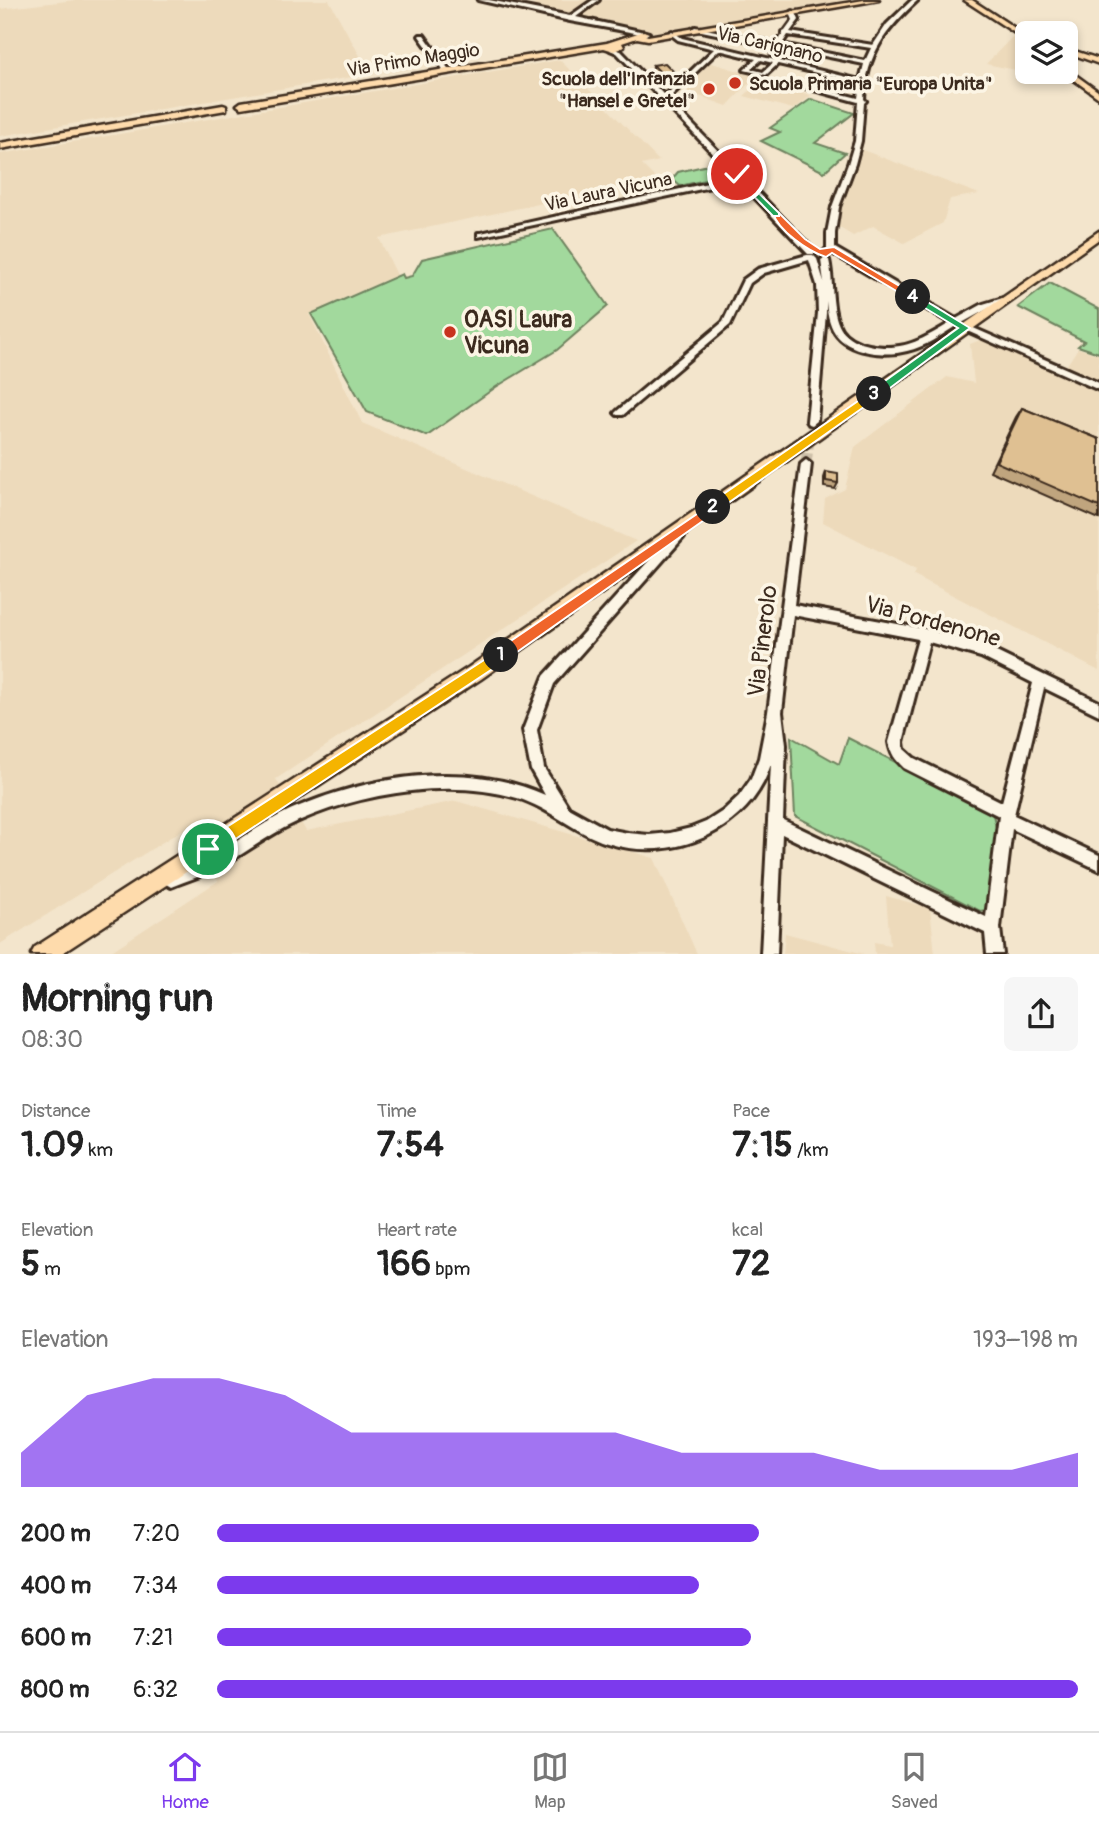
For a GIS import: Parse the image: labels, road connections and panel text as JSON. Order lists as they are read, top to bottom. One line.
{"streets":{"main road":["Via Primo Maggio"],"street":["Via Carignano","Via Laura Vicuna","Via Pordenone","Via Pinerolo"]},"crossings":[["Via Carignano","Via Primo Maggio"],["Via Pordenone","Via Pinerolo"]],"places":["Scuola Primaria \"Europa Unita\"","Scuola dell'Infanzia \"Hansel e Gretel\"","OASI Laura Vicuna"],"page":{"pins":["4","3","2","1"],"heading":["Morning run","08:30"],"stats":[["Distance","1.09 km"],["Time","7:54"],["Pace","7:15 /km"],["Elevation","5 m"],["Heart rate","166 bpm"],["kcal","72"]],"chart":["Elevation","193–198 m"],"list":[{"name":"200 m","note":"7:20"},{"name":"400 m","note":"7:34"},{"name":"600 m","note":"7:21"},{"name":"800 m","note":"6:32"}],"tabs":["Home","Map","Saved"]}}
